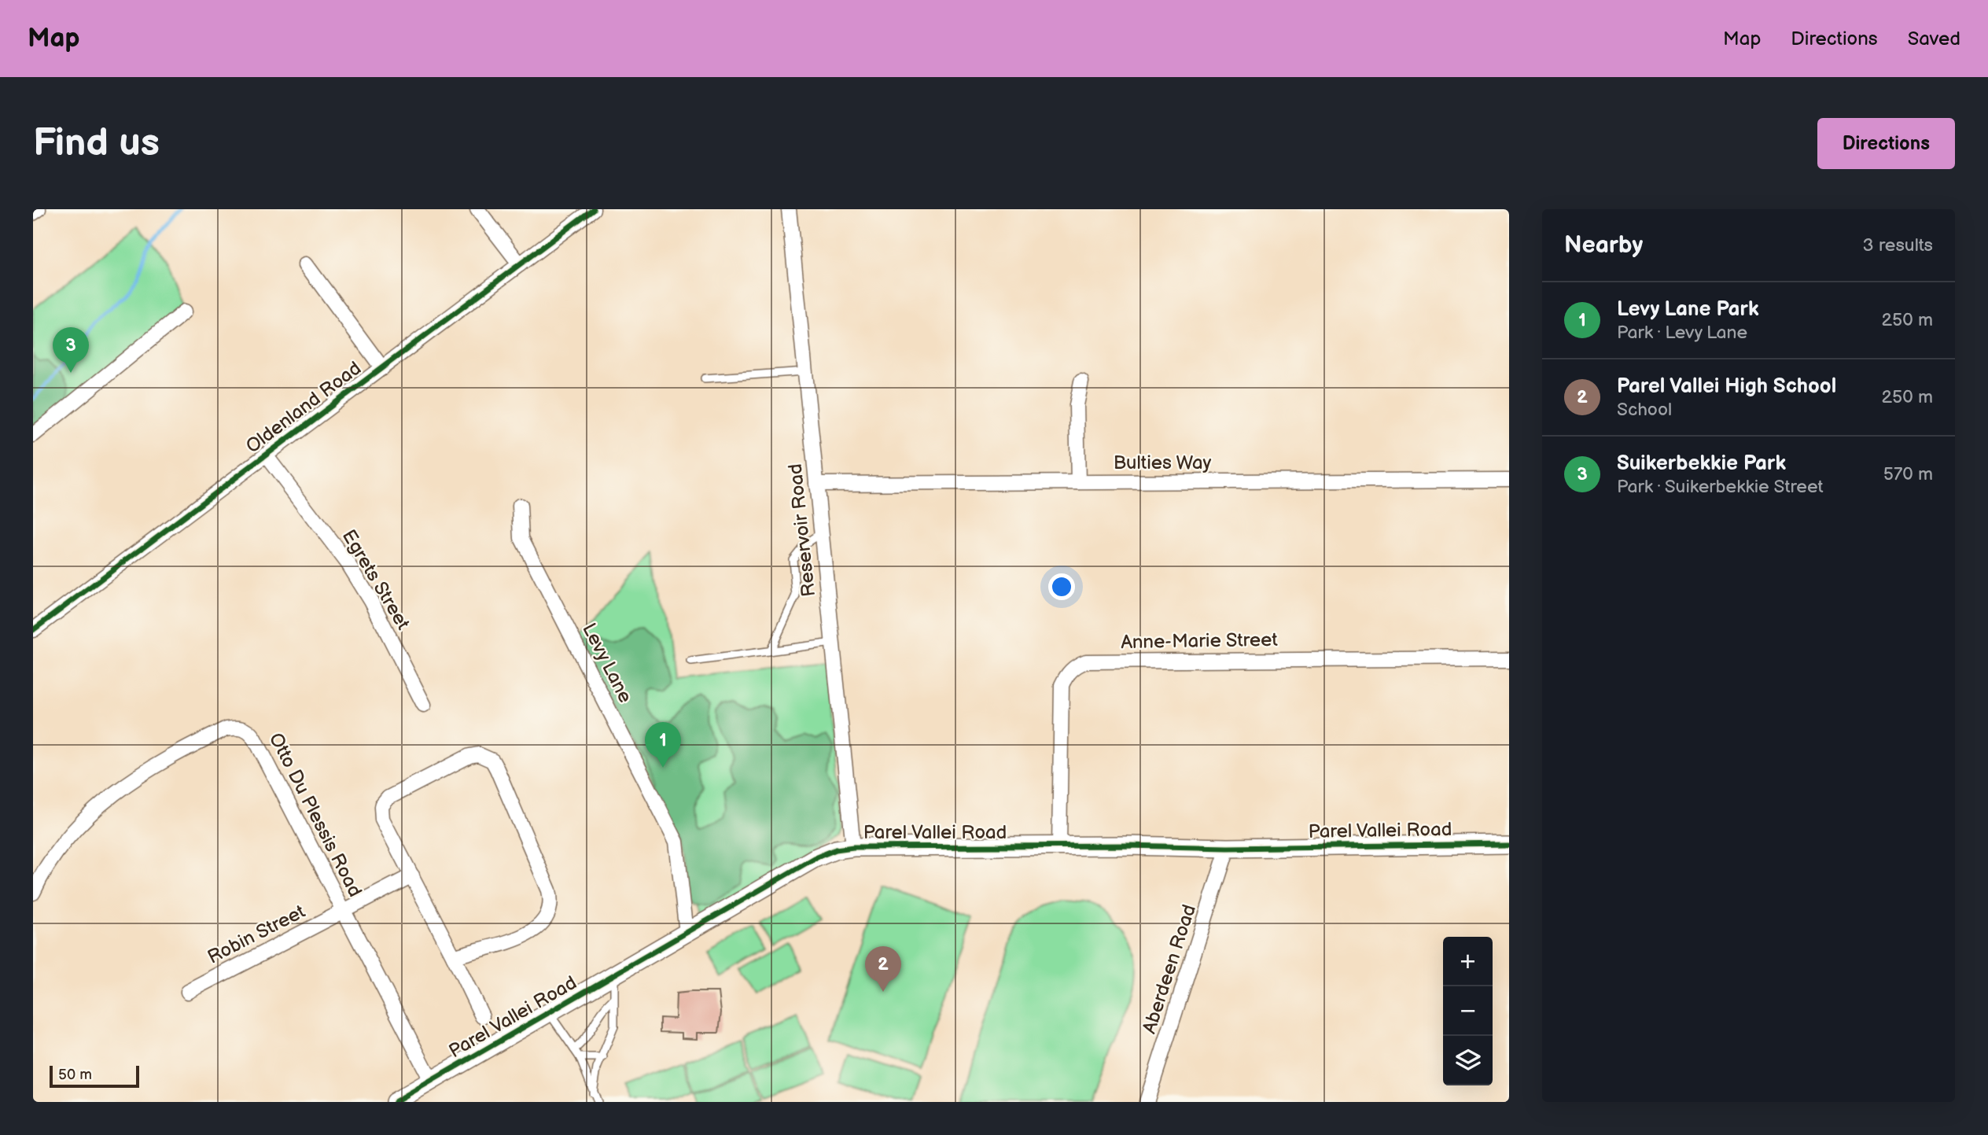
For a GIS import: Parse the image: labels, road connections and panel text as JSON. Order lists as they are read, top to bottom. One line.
{"streets":{"street":["Oldenland Road","Bulties Way","Reservoir Road","Egrets Street","Anne-Marie Street","Levy Lane","Otto Du Plessis Road","Parel Vallei Road","Robin Street","Aberdeen Road"]},"crossings":[["Oldenland Road","Egrets Street"],["Bulties Way","Reservoir Road"],["Reservoir Road","Parel Vallei Road"],["Anne-Marie Street","Parel Vallei Road"],["Levy Lane","Parel Vallei Road"],["Otto Du Plessis Road","Parel Vallei Road"],["Otto Du Plessis Road","Robin Street"],["Parel Vallei Road","Aberdeen Road"]],"scale_bar":"50 m","page":{"header":"Map","nav":["Map","Directions","Saved"],"buttons":"Directions","title":"Find us","heading":["Nearby","3 results"],"list":[{"mark":"1","name":"Levy Lane Park","note":"Park · Levy Lane","value":"250 m"},{"mark":"2","name":"Parel Vallei High School","note":"School","value":"250 m"},{"mark":"3","name":"Suikerbekkie Park","note":"Park · Suikerbekkie Street","value":"570 m"}],"pins":["3","1","2"],"map_buttons":["+","−"],"scale":"50 m"}}
